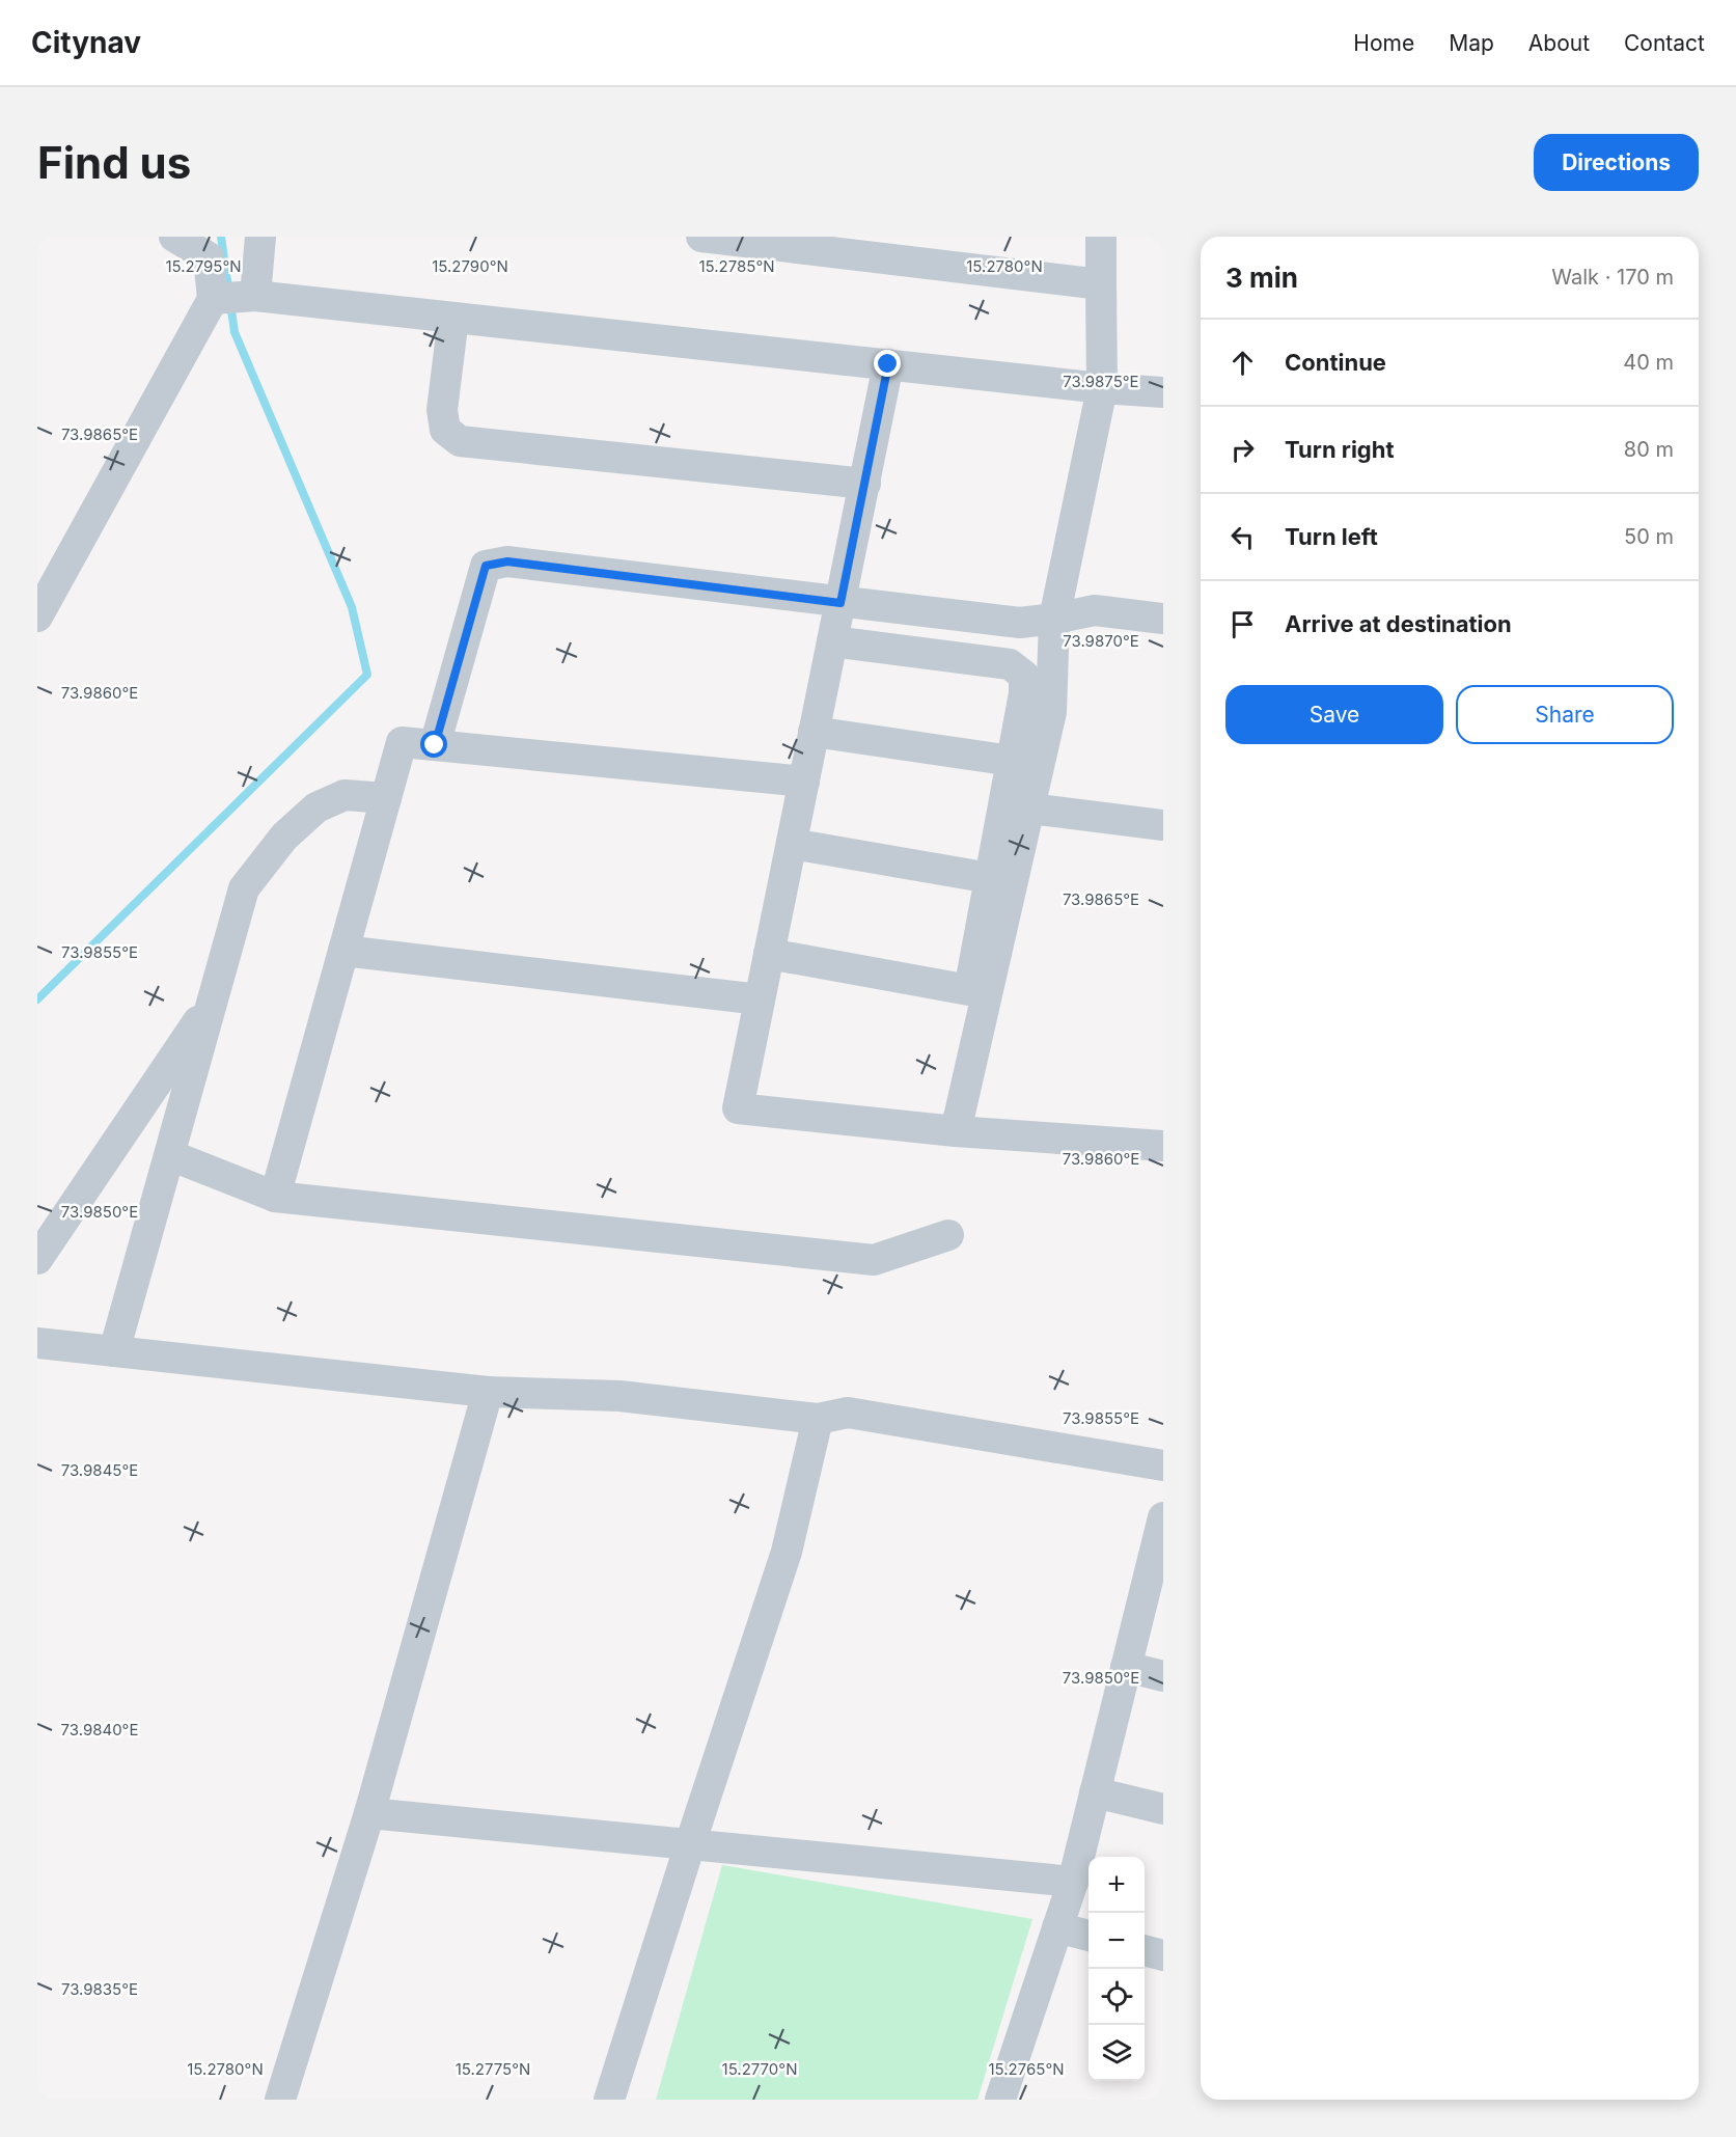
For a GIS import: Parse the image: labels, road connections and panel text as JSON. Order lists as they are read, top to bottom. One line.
{"page":{"header":"Citynav","nav":["Home","Map","About","Contact"],"buttons":["Directions",["Save","Share"]],"title":"Find us","heading":["3 min","Walk · 170 m"],"list":[["Continue","40 m"],["Turn right","80 m"],["Turn left","50 m"],"Arrive at destination"],"map_buttons":["+","−"]},"coordinates":["15.2795°N","15.2790°N","15.2785°N","15.2780°N","73.9875°E","73.9865°E","73.9870°E","73.9860°E","73.9855°E","73.9850°E","73.9845°E","73.9840°E","73.9835°E","15.2775°N","15.2770°N","15.2765°N"]}
